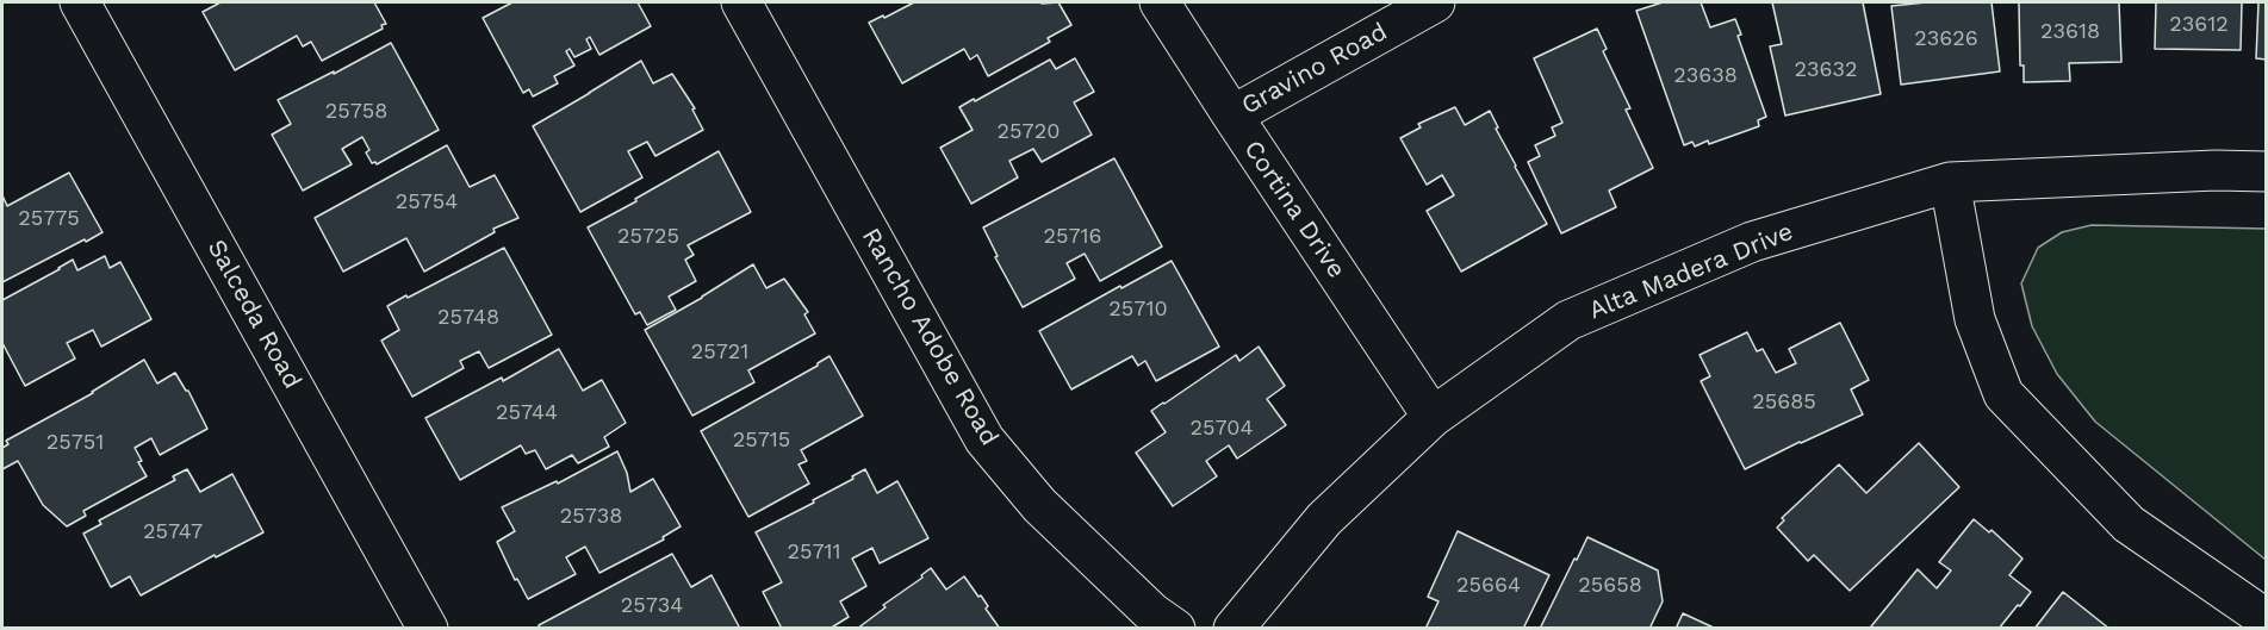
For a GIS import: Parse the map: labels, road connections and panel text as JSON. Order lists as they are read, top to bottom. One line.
{"streets":{"street":["Gravino Road","Cortina Drive","Alta Madera Drive","Salceda Road","Rancho Adobe Road"]},"crossings":[["Gravino Road","Cortina Drive"],["Cortina Drive","Alta Madera Drive"]],"house_numbers":["23612","23618","23626","23632","23638","25758","25720","25754","25775","25725","25716","25710","25748","25721","25685","25744","25704","25715","25751","25738","25747","25711","25664","25658","25734"]}
